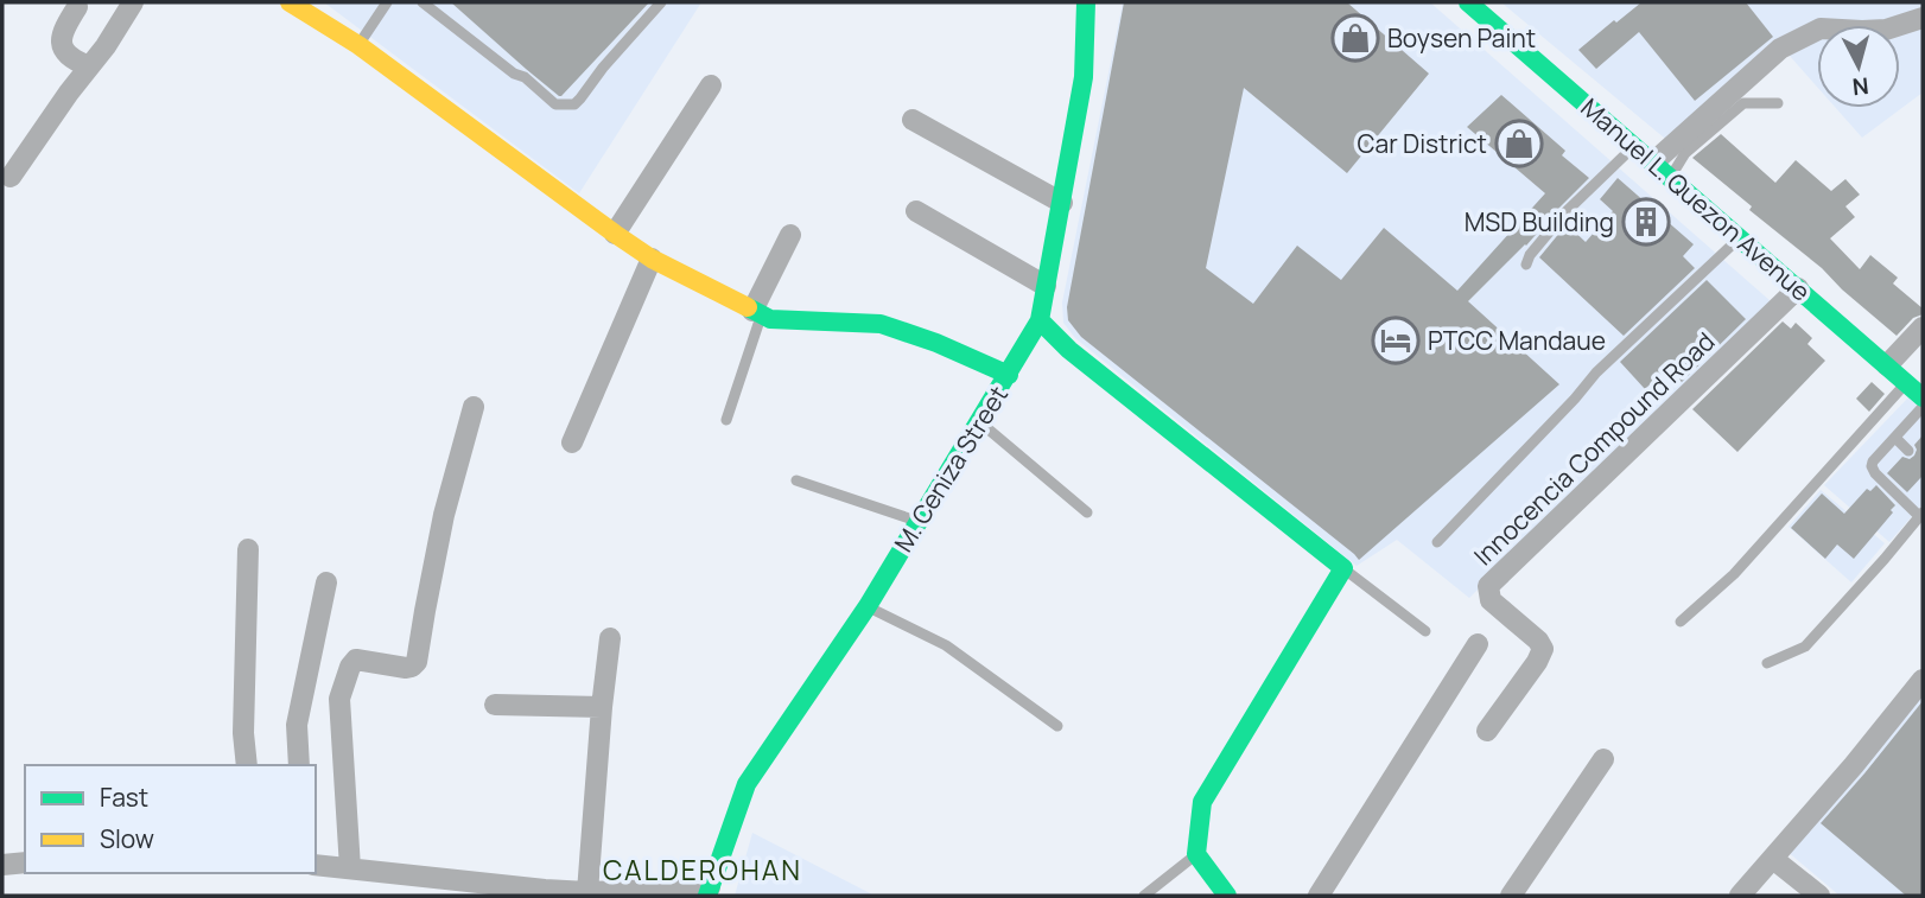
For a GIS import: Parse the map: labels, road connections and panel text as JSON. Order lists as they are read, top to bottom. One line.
{"streets":{"street":["Manuel L. Quezon Avenue","Innocencia Compound Road","M. Ceniza Street"]},"crossings":[["Manuel L. Quezon Avenue","Innocencia Compound Road"]],"districts":["CALDEROHAN"],"places":{"shop":["Boysen Paint","Car District"],"building":["MSD Building"],"hotel":["PTCC Mandaue"]},"legend":["Fast","Slow"],"north":"bottom"}
